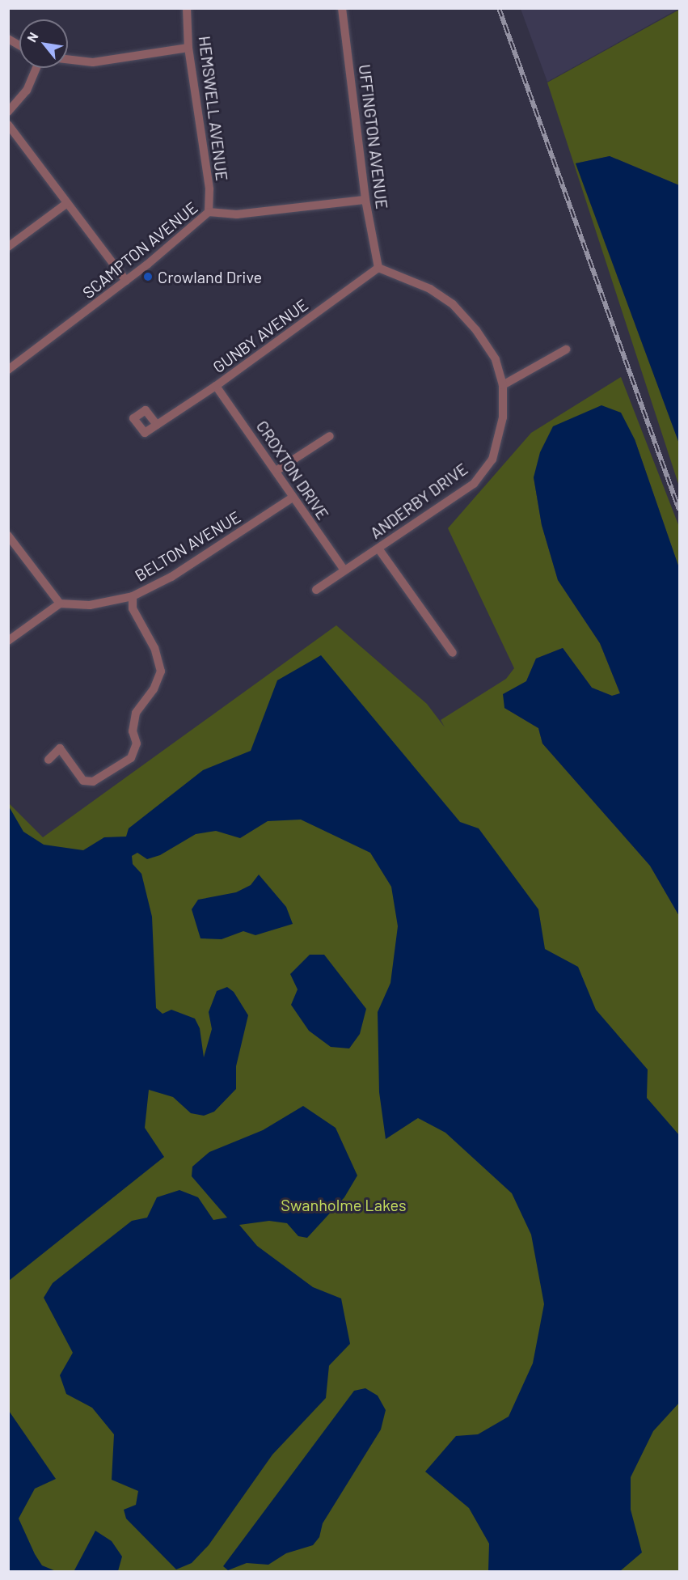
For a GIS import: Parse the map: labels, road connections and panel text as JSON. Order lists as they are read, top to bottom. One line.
{"streets":{"street":["HEMSWELL AVENUE","UFFINGTON AVENUE","SCAMPTON AVENUE","GUNBY AVENUE","CROXTON DRIVE","ANDERBY DRIVE","BELTON AVENUE"]},"crossings":[["HEMSWELL AVENUE","SCAMPTON AVENUE"],["UFFINGTON AVENUE","SCAMPTON AVENUE"],["UFFINGTON AVENUE","GUNBY AVENUE"],["UFFINGTON AVENUE","ANDERBY DRIVE"],["GUNBY AVENUE","CROXTON DRIVE"],["GUNBY AVENUE","ANDERBY DRIVE"],["CROXTON DRIVE","ANDERBY DRIVE"],["CROXTON DRIVE","BELTON AVENUE"]],"parks":["Swanholme Lakes"],"places":["Crowland Drive"],"north":"top left"}
